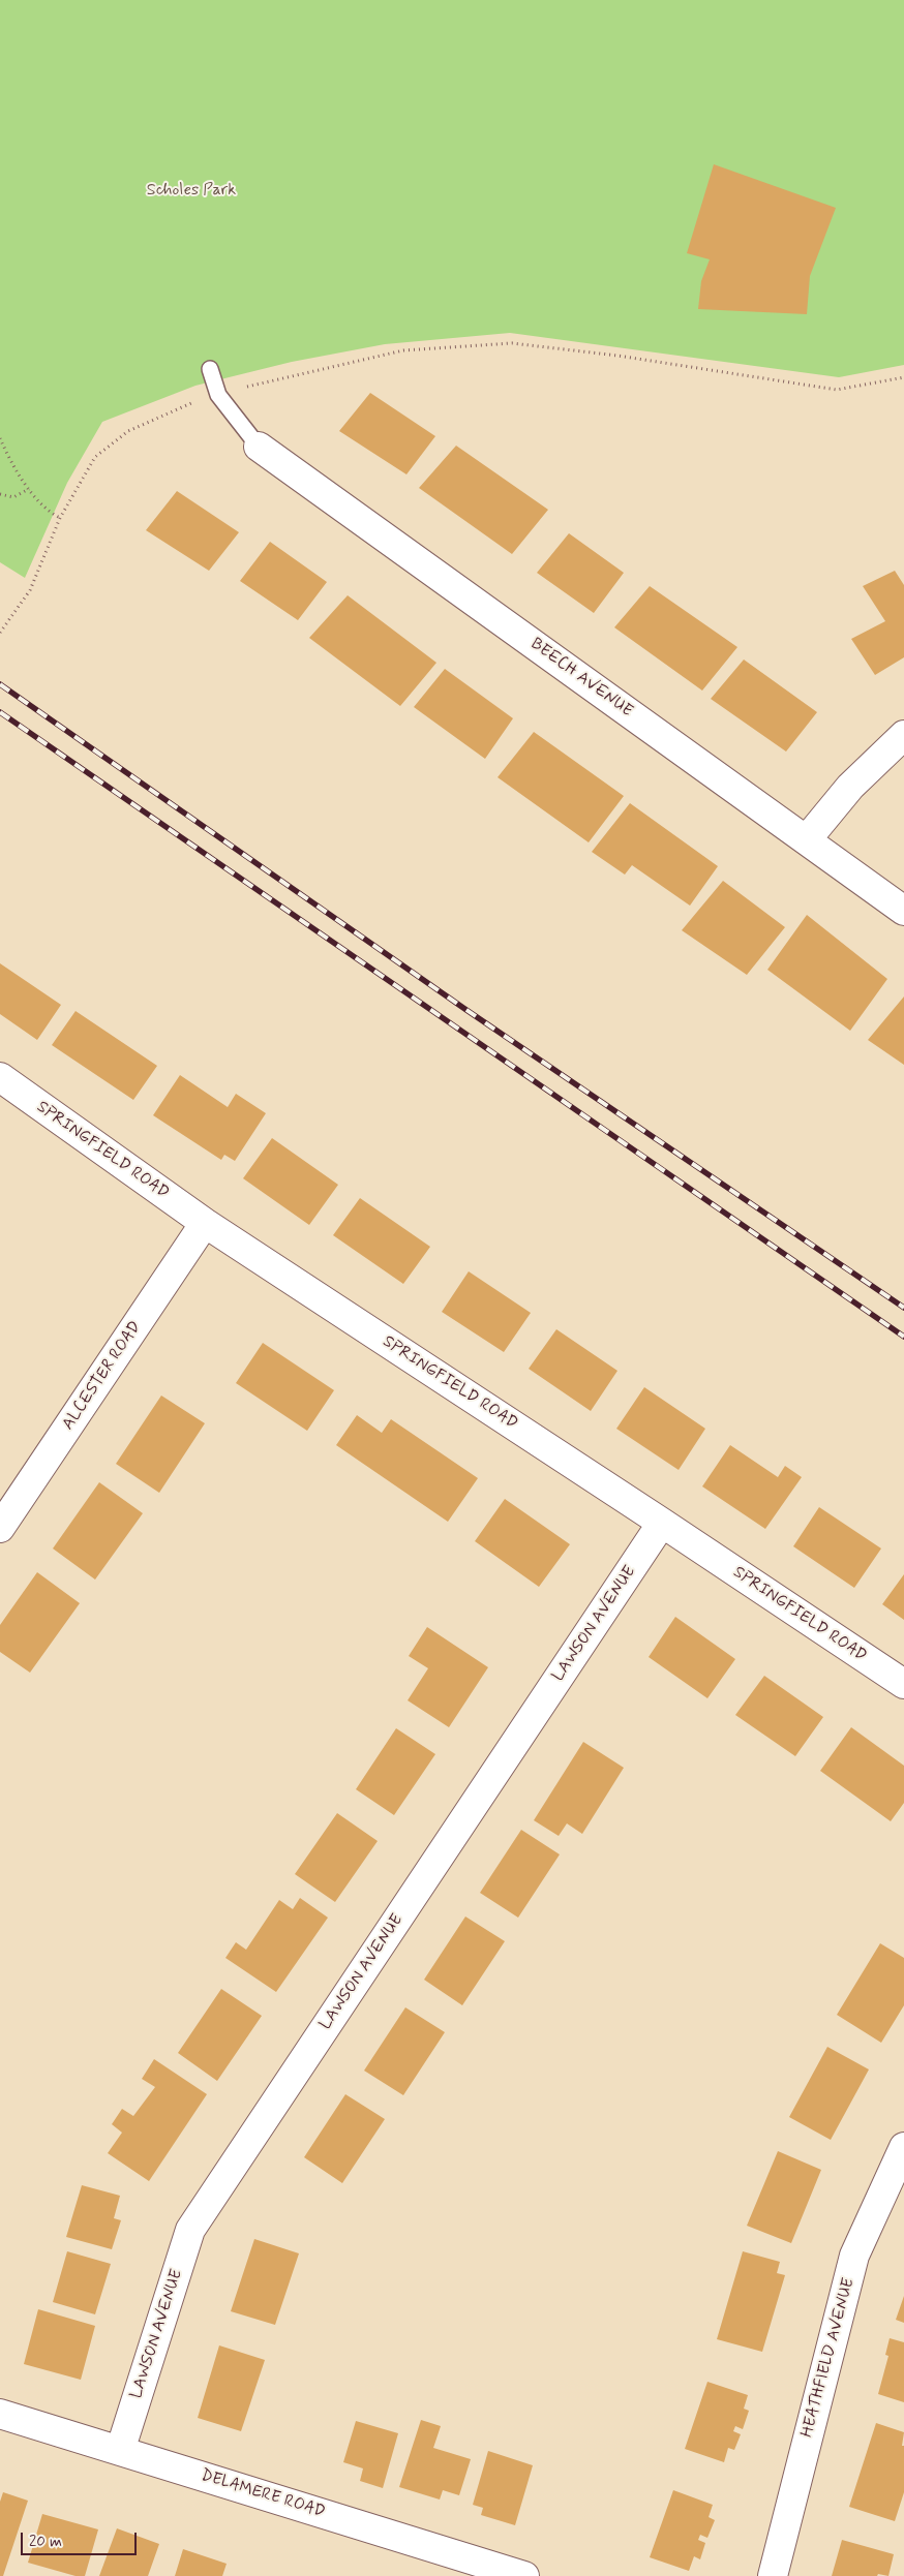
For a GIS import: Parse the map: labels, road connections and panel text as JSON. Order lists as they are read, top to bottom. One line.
{"streets":{"street":["BEECH AVENUE","SPRINGFIELD ROAD","ALCESTER ROAD","LAWSON AVENUE","HEATHFIELD AVENUE","DELAMERE ROAD"]},"crossings":[["SPRINGFIELD ROAD","ALCESTER ROAD"],["SPRINGFIELD ROAD","LAWSON AVENUE"],["LAWSON AVENUE","DELAMERE ROAD"]],"parks":["Scholes Park"],"scale_bar":"20 m"}
